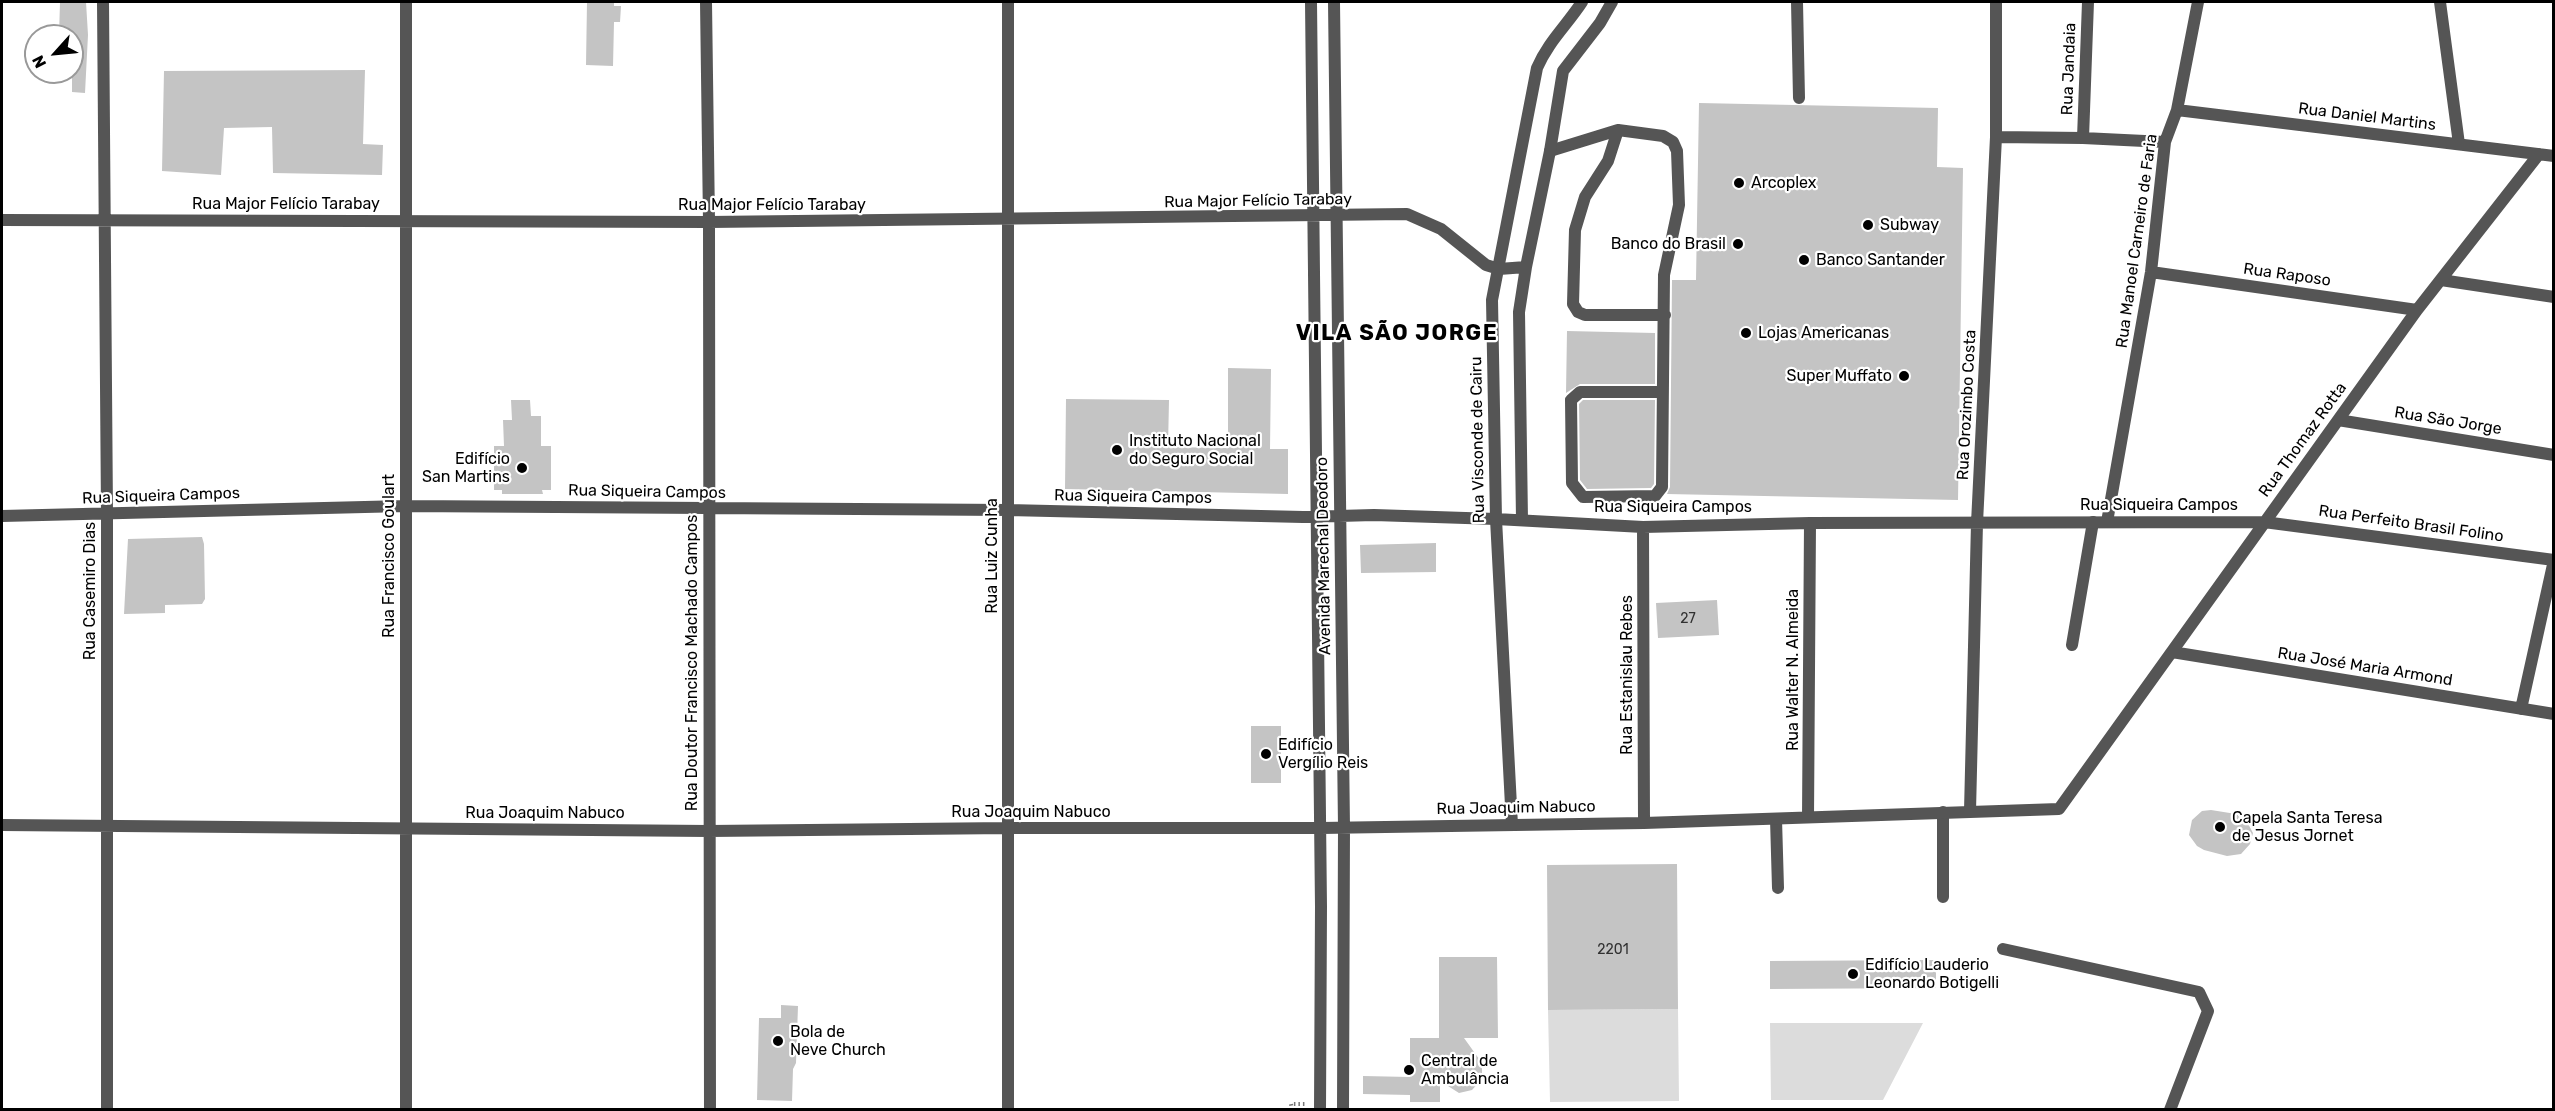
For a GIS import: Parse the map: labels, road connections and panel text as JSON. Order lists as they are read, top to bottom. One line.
{"streets":{"street":["Rua Jandaia","Rua Daniel Martins","Rua Major Felício Tarabay","Rua Manoel Carneiro de Faria","Rua Raposo","Rua Orozimbo Costa","Rua São Jorge","Rua Visconde de Cairu","Rua Thomaz Rotta","Rua Siqueira Campos","Rua Perfeito Brasil Folino","Rua Francisco Goulart","Rua Luiz Cunha","Avenida Marechal Deodoro","Rua Casemiro Dias","Rua Doutor Francisco Machado Campos","Rua José Maria Armond","Rua Walter N. Almeida","Rua Estanislau Rebes","Rua Joaquim Nabuco"]},"crossings":[["Rua Daniel Martins","Rua Manoel Carneiro de Faria"],["Rua Daniel Martins","Rua Thomaz Rotta"],["Rua Major Felício Tarabay","Rua Visconde de Cairu"],["Rua Major Felício Tarabay","Rua Francisco Goulart"],["Rua Major Felício Tarabay","Rua Luiz Cunha"],["Rua Major Felício Tarabay","Avenida Marechal Deodoro"],["Rua Major Felício Tarabay","Rua Casemiro Dias"],["Rua Major Felício Tarabay","Rua Doutor Francisco Machado Campos"],["Rua Manoel Carneiro de Faria","Rua Raposo"],["Rua Manoel Carneiro de Faria","Rua Siqueira Campos"],["Rua Raposo","Rua Thomaz Rotta"],["Rua Orozimbo Costa","Rua Siqueira Campos"],["Rua Orozimbo Costa","Rua Joaquim Nabuco"],["Rua São Jorge","Rua Thomaz Rotta"],["Rua Visconde de Cairu","Rua Siqueira Campos"],["Rua Visconde de Cairu","Rua Joaquim Nabuco"],["Rua Thomaz Rotta","Rua Siqueira Campos"],["Rua Thomaz Rotta","Rua Perfeito Brasil Folino"],["Rua Thomaz Rotta","Rua José Maria Armond"],["Rua Thomaz Rotta","Rua Joaquim Nabuco"],["Rua Siqueira Campos","Rua Perfeito Brasil Folino"],["Rua Siqueira Campos","Rua Francisco Goulart"],["Rua Siqueira Campos","Rua Luiz Cunha"],["Rua Siqueira Campos","Avenida Marechal Deodoro"],["Rua Siqueira Campos","Rua Casemiro Dias"],["Rua Siqueira Campos","Rua Doutor Francisco Machado Campos"],["Rua Siqueira Campos","Rua Walter N. Almeida"],["Rua Siqueira Campos","Rua Estanislau Rebes"],["Rua Francisco Goulart","Rua Joaquim Nabuco"],["Rua Luiz Cunha","Rua Joaquim Nabuco"],["Avenida Marechal Deodoro","Rua Joaquim Nabuco"],["Rua Casemiro Dias","Rua Joaquim Nabuco"],["Rua Doutor Francisco Machado Campos","Rua Joaquim Nabuco"],["Rua Walter N. Almeida","Rua Joaquim Nabuco"],["Rua Estanislau Rebes","Rua Joaquim Nabuco"]],"districts":["VILA SÃO JORGE"],"places":["Arcoplex","Subway","Banco do Brasil","Banco Santander","Lojas Americanas","Super Muffato","Instituto Nacional do Seguro Social","Edifício San Martins","Edifício Vergílio Reis","Capela Santa Teresa de Jesus Jornet","Edifício Lauderio Leonardo Botigelli","Bola de Neve Church","Central de Ambulância"],"house_numbers":["27","2201"],"north":"bottom left"}
